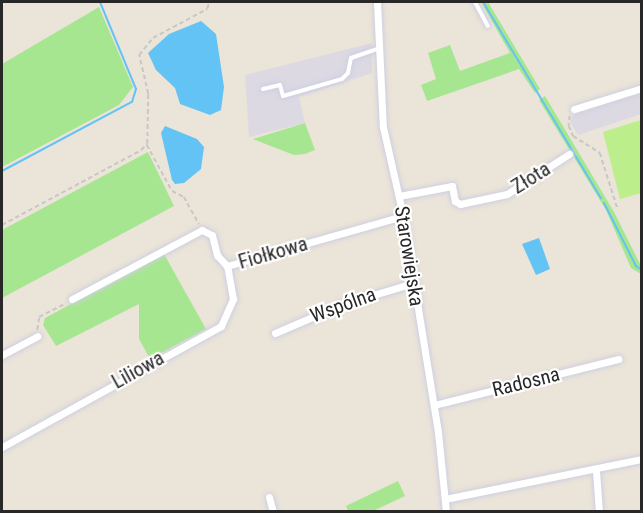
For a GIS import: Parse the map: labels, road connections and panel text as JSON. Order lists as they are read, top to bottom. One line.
{"streets":{"street":["Złota","Fiołkowa","Starowiejska","Wspólna","Liliowa","Radosna"]},"crossings":[["Złota","Starowiejska"],["Fiołkowa","Starowiejska"],["Fiołkowa","Liliowa"],["Starowiejska","Wspólna"],["Starowiejska","Radosna"]]}
